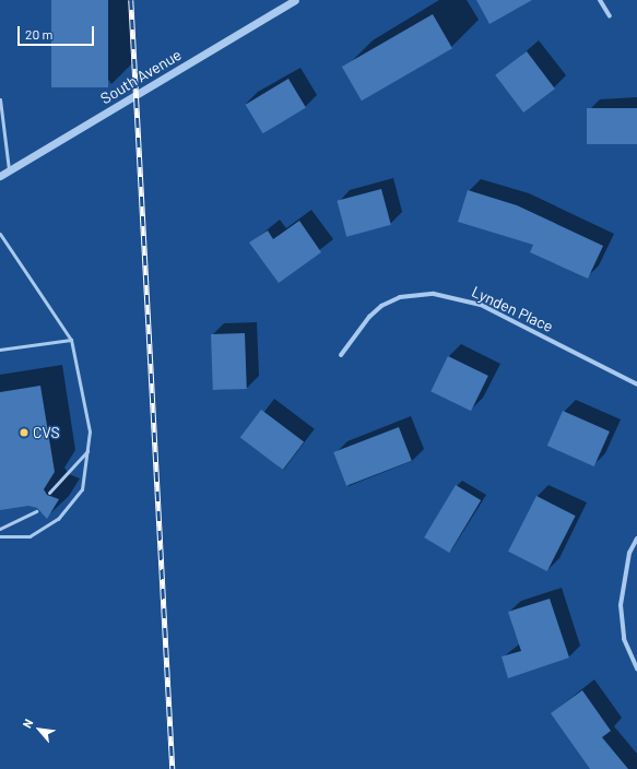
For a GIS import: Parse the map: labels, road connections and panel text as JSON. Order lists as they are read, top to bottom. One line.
{"streets":{"street":["South Avenue","Lynden Place"]},"places":["CVS"],"scale_bar":"20 m","north":"top left"}
